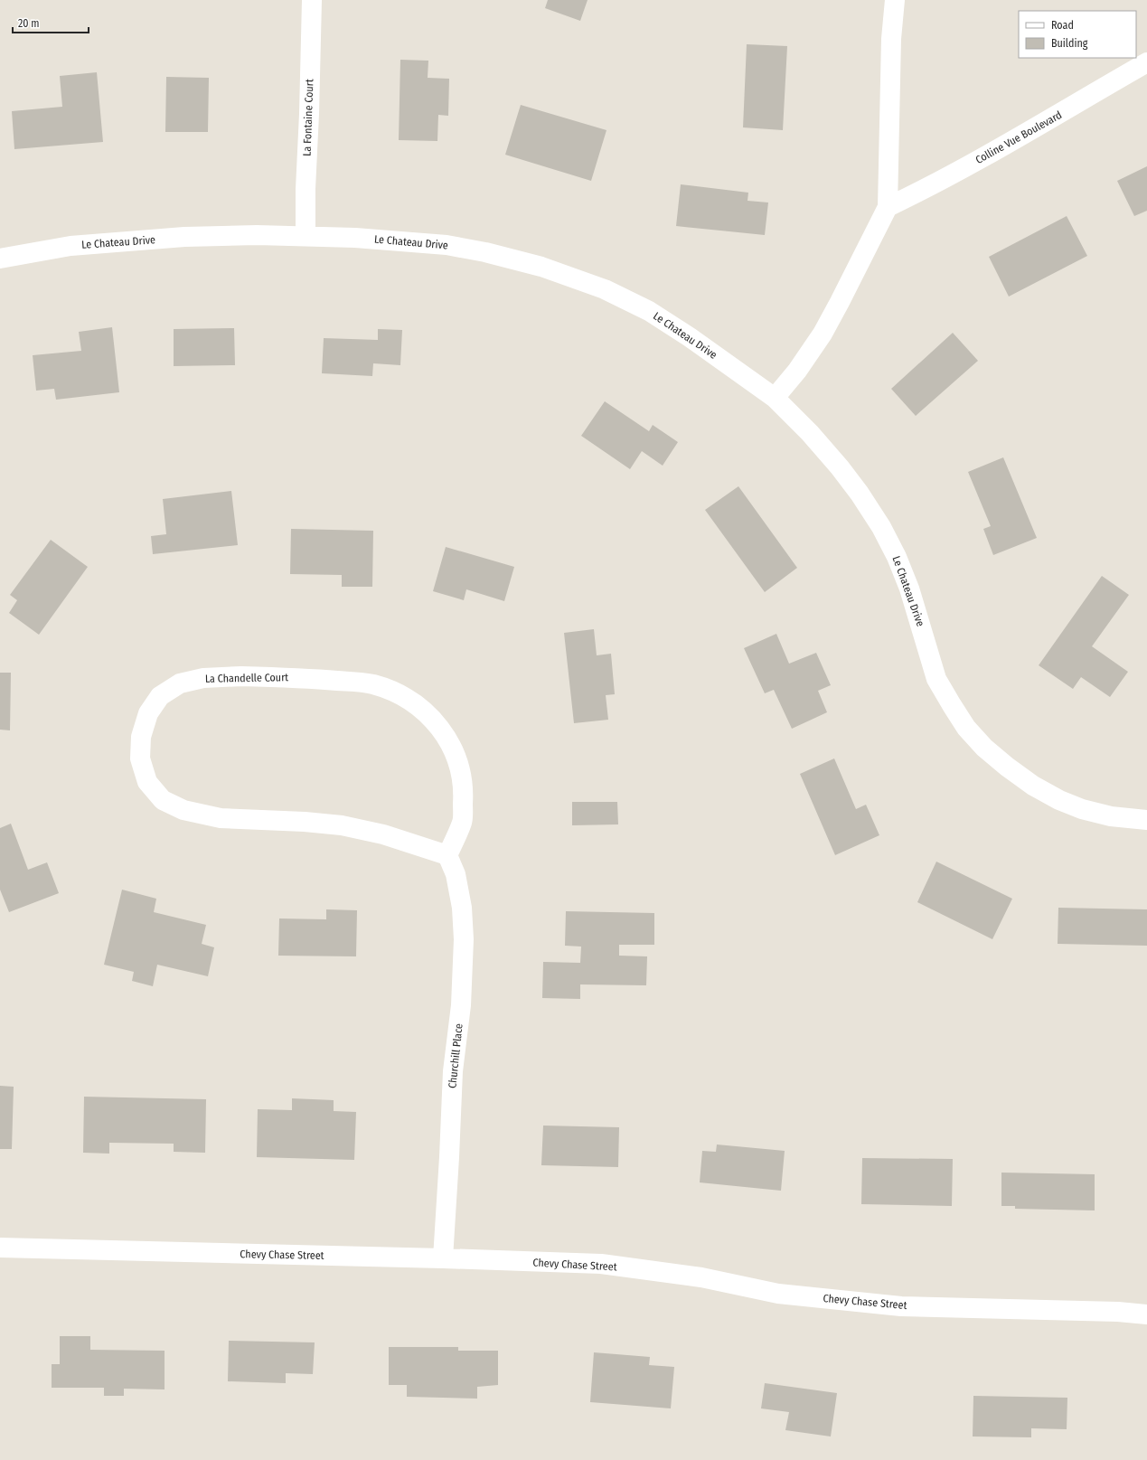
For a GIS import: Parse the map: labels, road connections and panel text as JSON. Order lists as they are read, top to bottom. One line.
{"streets":{"street":["La Fontaine Court","Colline Vue Boulevard","Le Chateau Drive","La Chandelle Court","Churchill Place","Chevy Chase Street"]},"crossings":[["La Fontaine Court","Le Chateau Drive"],["La Chandelle Court","Churchill Place"],["Churchill Place","Chevy Chase Street"]],"legend":["Road","Building"],"scale_bar":"20 m"}
